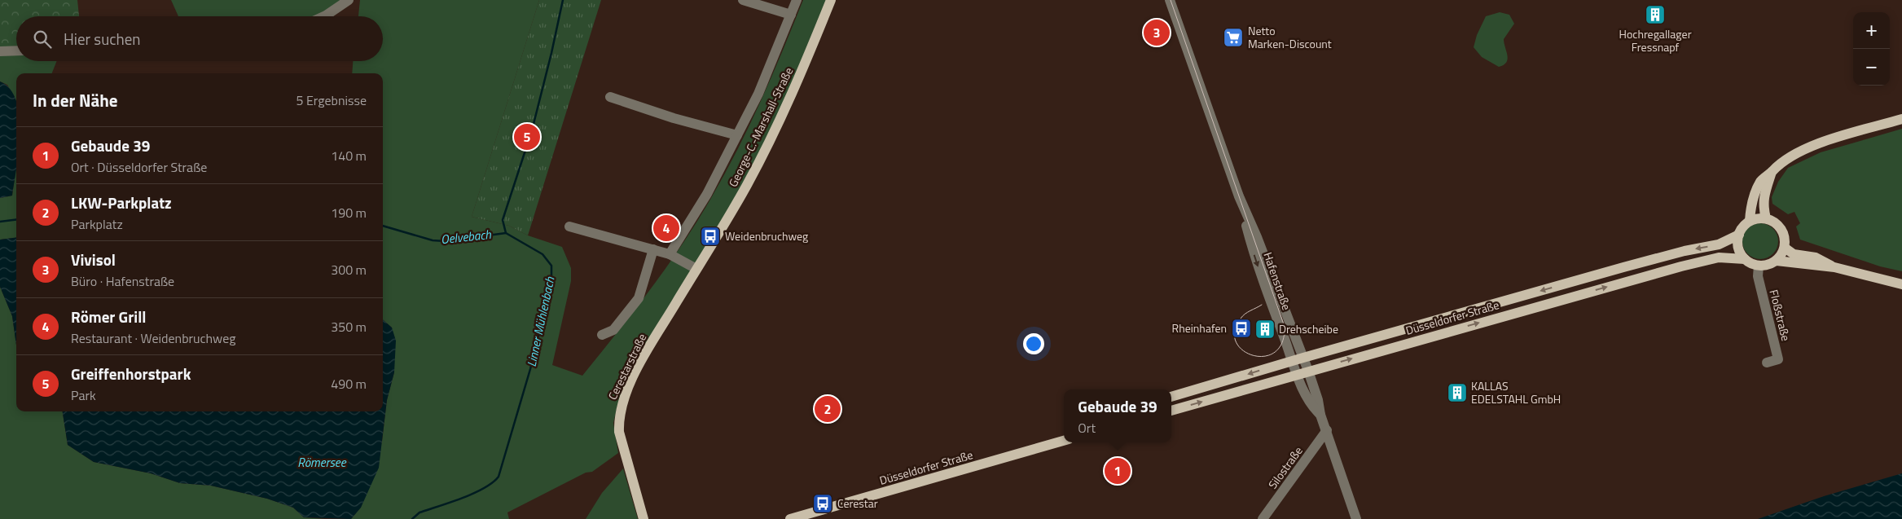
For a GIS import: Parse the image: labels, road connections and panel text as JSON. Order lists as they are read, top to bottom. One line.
{"streets":{"main road":["George-C.-Marshall-Straße","Düsseldorfer Straße","Cerestarstraße"],"street":["Hafenstraße","Floßstraße","Silostraße"]},"crossings":[["George-C.-Marshall-Straße","Cerestarstraße"],["Hafenstraße","Düsseldorfer Straße"],["Hafenstraße","Silostraße"],["Floßstraße","Düsseldorfer Straße"]],"water":["Oelvebach","Linner Mühlenbach","Römersee"],"places":{"building":["Hochregallager Fressnapf","Drehscheibe","KALLAS EDELSTAHL GmbH"],"supermarket":["Netto Marken-Discount"],"bus stop":["Weidenbruchweg","Rheinhafen","Cerestar"]},"page":{"map_buttons":["+","−"],"search":"Hier suchen","pins":["3","5","4","2","1"],"heading":["In der Nähe","5 Ergebnisse"],"list":[{"mark":"1","name":"Gebaude 39","note":"Ort · Düsseldorfer Straße","value":"140 m"},{"mark":"2","name":"LKW-Parkplatz","note":"Parkplatz","value":"190 m"},{"mark":"3","name":"Vivisol","note":"Büro · Hafenstraße","value":"300 m"},{"mark":"4","name":"Römer Grill","note":"Restaurant · Weidenbruchweg","value":"350 m"},{"mark":"5","name":"Greiffenhorstpark","note":"Park","value":"490 m"}],"popup":["Gebaude 39","Ort"]}}
